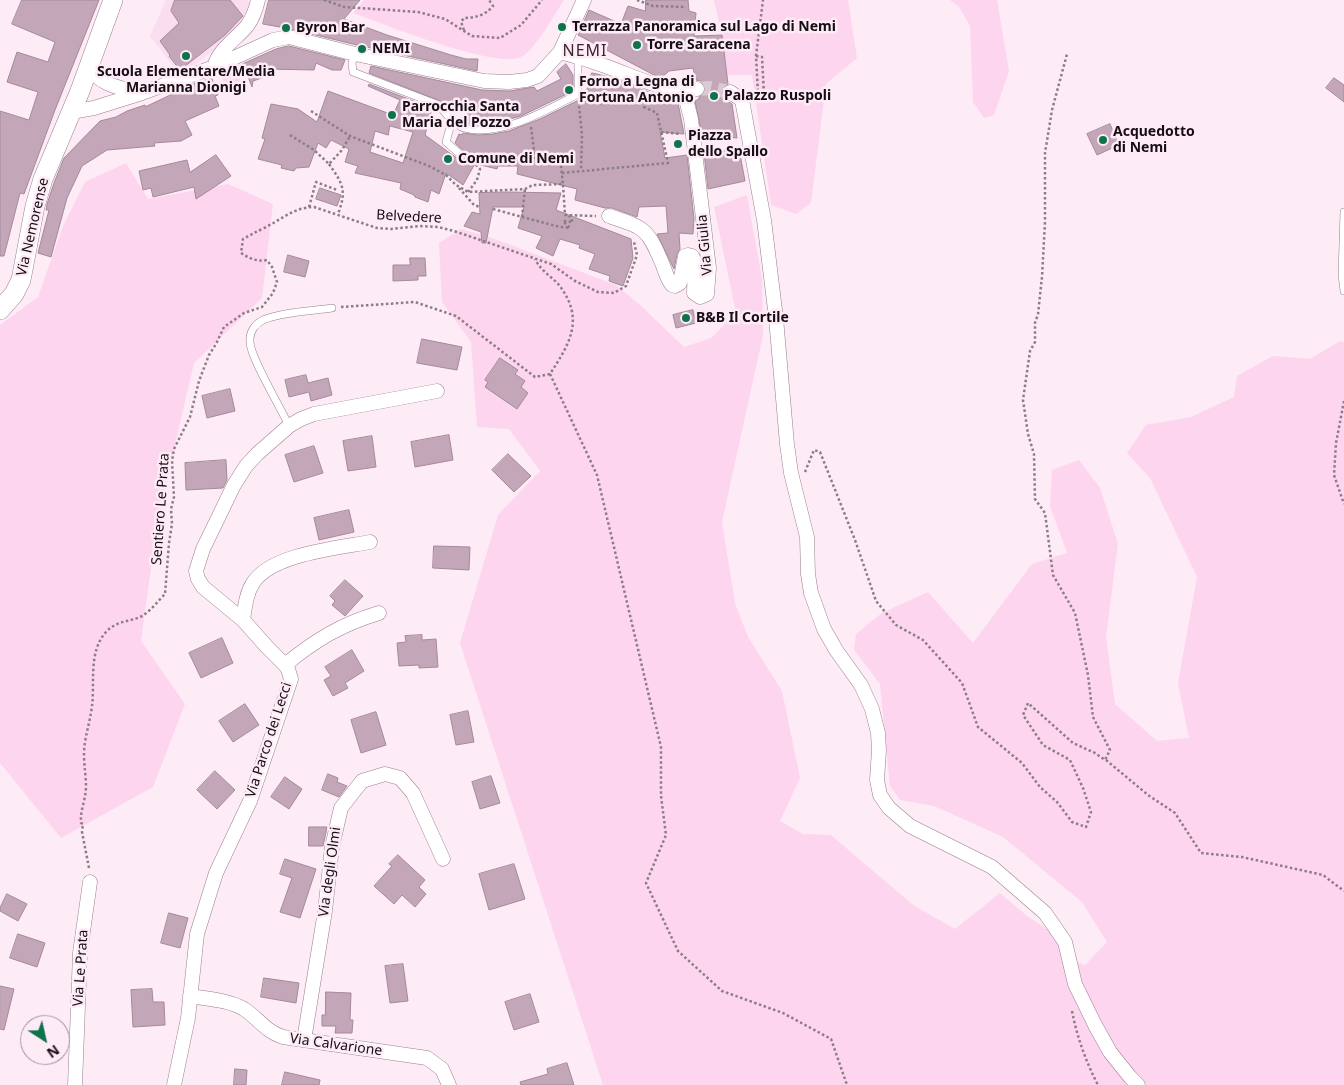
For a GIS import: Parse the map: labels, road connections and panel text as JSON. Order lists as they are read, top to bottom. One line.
{"streets":{"main road":["Via Nemorense"],"street":["Via Giulia","Via Parco dei Lecci","Via degli Olmi","Via Le Prata","Via Calvarione"],"path":["Belvedere","Sentiero Le Prata"]},"crossings":[["Belvedere","Sentiero Le Prata"],["Sentiero Le Prata","Via Le Prata"],["Via Parco dei Lecci","Via Calvarione"],["Via degli Olmi","Via Calvarione"]],"districts":["NEMI"],"places":["Terrazza Panoramica sul Lago di Nemi","Byron Bar","Torre Saracena","NEMI","Scuola Elementare/Media Marianna Dionigi","Forno a Legna di Fortuna Antonio","Palazzo Ruspoli","Parrocchia Santa Maria del Pozzo","Acquedotto di Nemi","Piazza dello Spallo","Comune di Nemi","B&B Il Cortile"],"north":"bottom right"}
